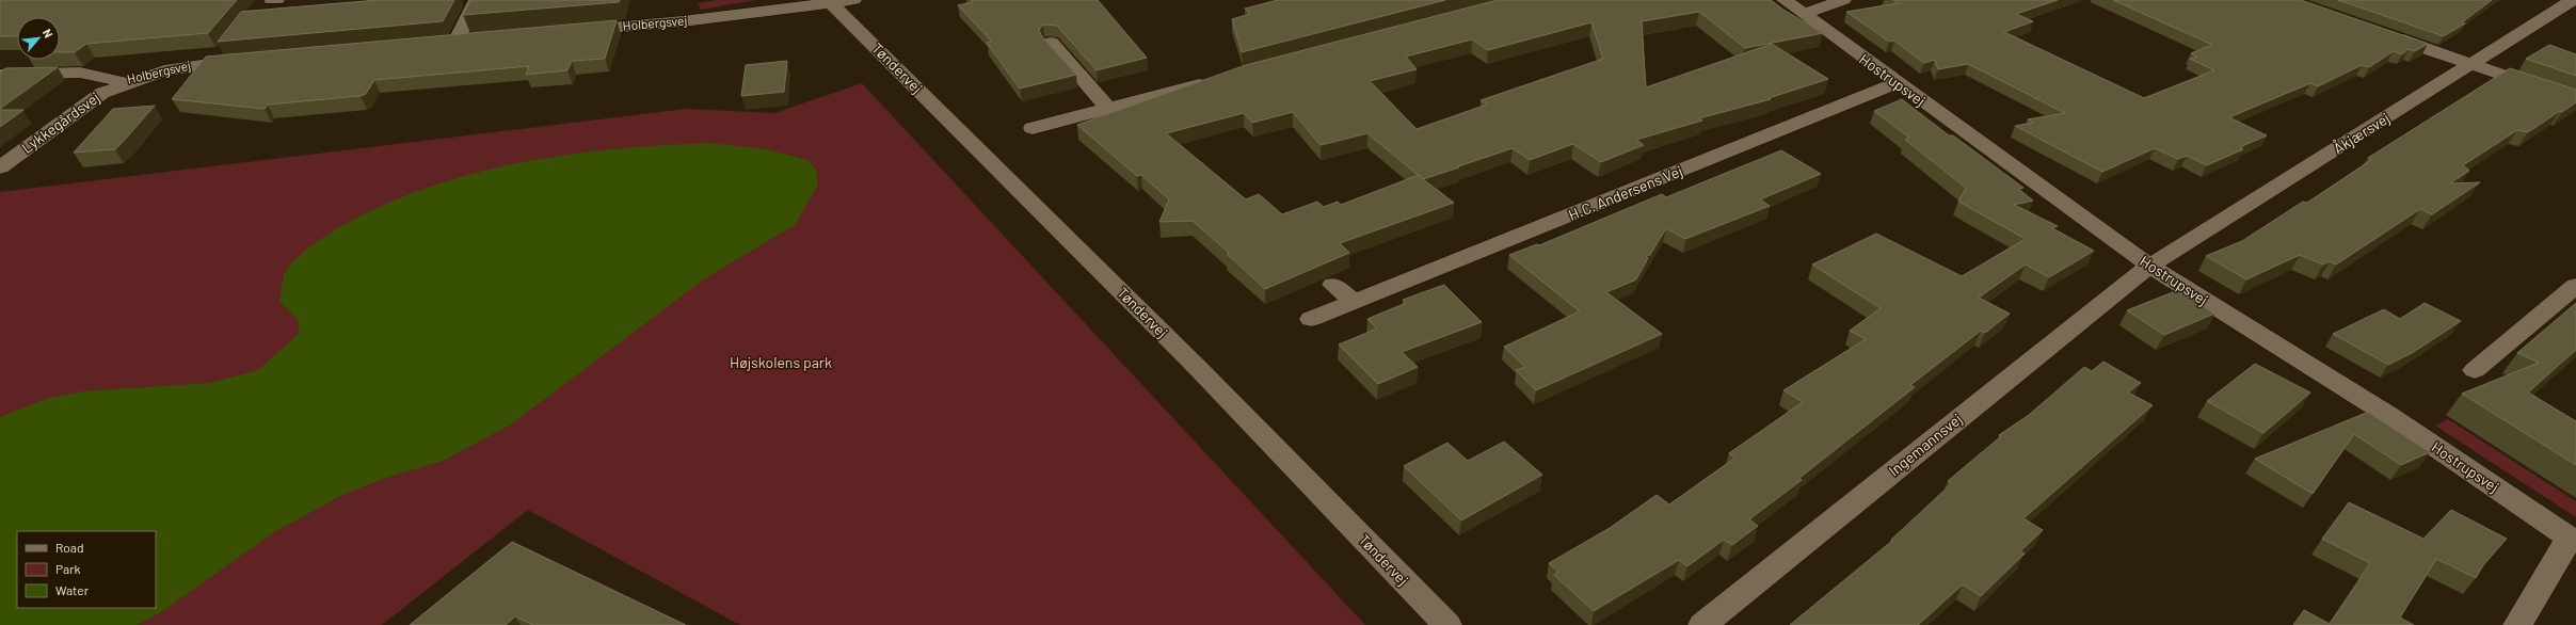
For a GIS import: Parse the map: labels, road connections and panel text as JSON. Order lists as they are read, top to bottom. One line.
{"streets":{"street":["Holbergsvej","Tøndervej","Hostrupsvej","Lykkegårdsvej","Åkjærsvej","H.C. Andersens Vej","Ingemannsvej"]},"crossings":[["Holbergsvej","Tøndervej"],["Holbergsvej","Lykkegårdsvej"],["Hostrupsvej","Åkjærsvej"],["Hostrupsvej","H.C. Andersens Vej"],["Hostrupsvej","Ingemannsvej"],["Åkjærsvej","Ingemannsvej"]],"parks":["Højskolens park"],"legend":["Road","Park","Water"],"north":"top right"}
